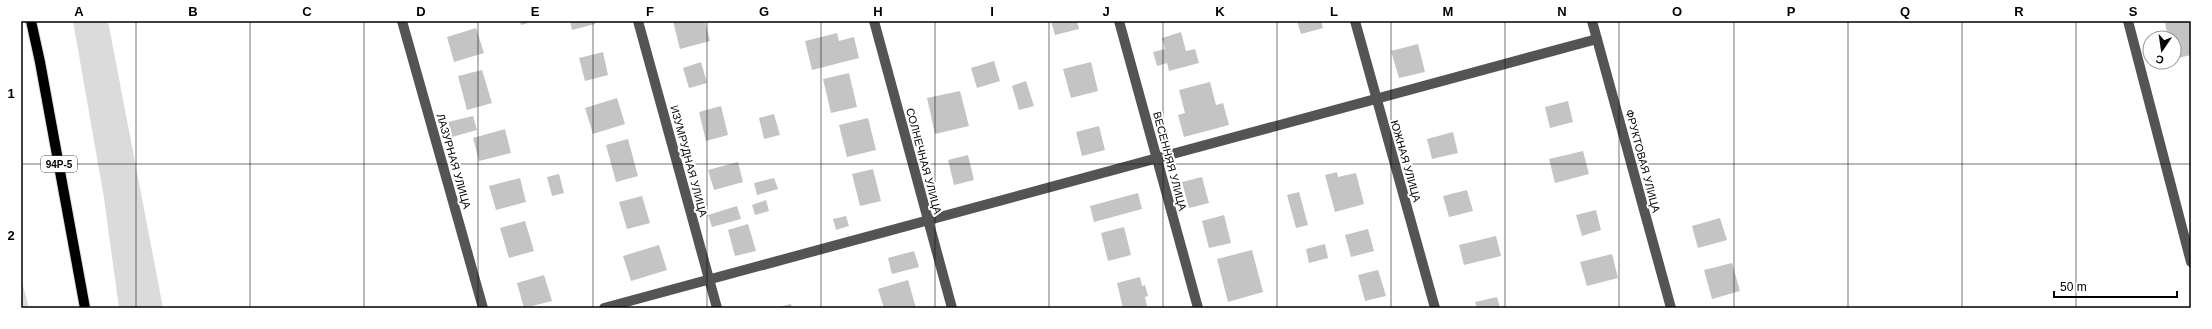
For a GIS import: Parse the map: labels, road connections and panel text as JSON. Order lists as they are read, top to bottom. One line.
{"streets":{"main road":["94Р-5"],"street":["ЛАЗУРНАЯ УЛИЦА","ИЗУМРУДНАЯ УЛИЦА","СОЛНЕЧНАЯ УЛИЦА","ВЕСЕННЯЯ УЛИЦА","ЮЖНАЯ УЛИЦА","ФРУКТОВАЯ УЛИЦА"]},"scale_bar":"50 m","north":"bottom","grid":{"columns":["A","B","C","D","E","F","G","H","I","J","K","L","M","N","O","P","Q","R","S"],"rows":["1","2"]}}
